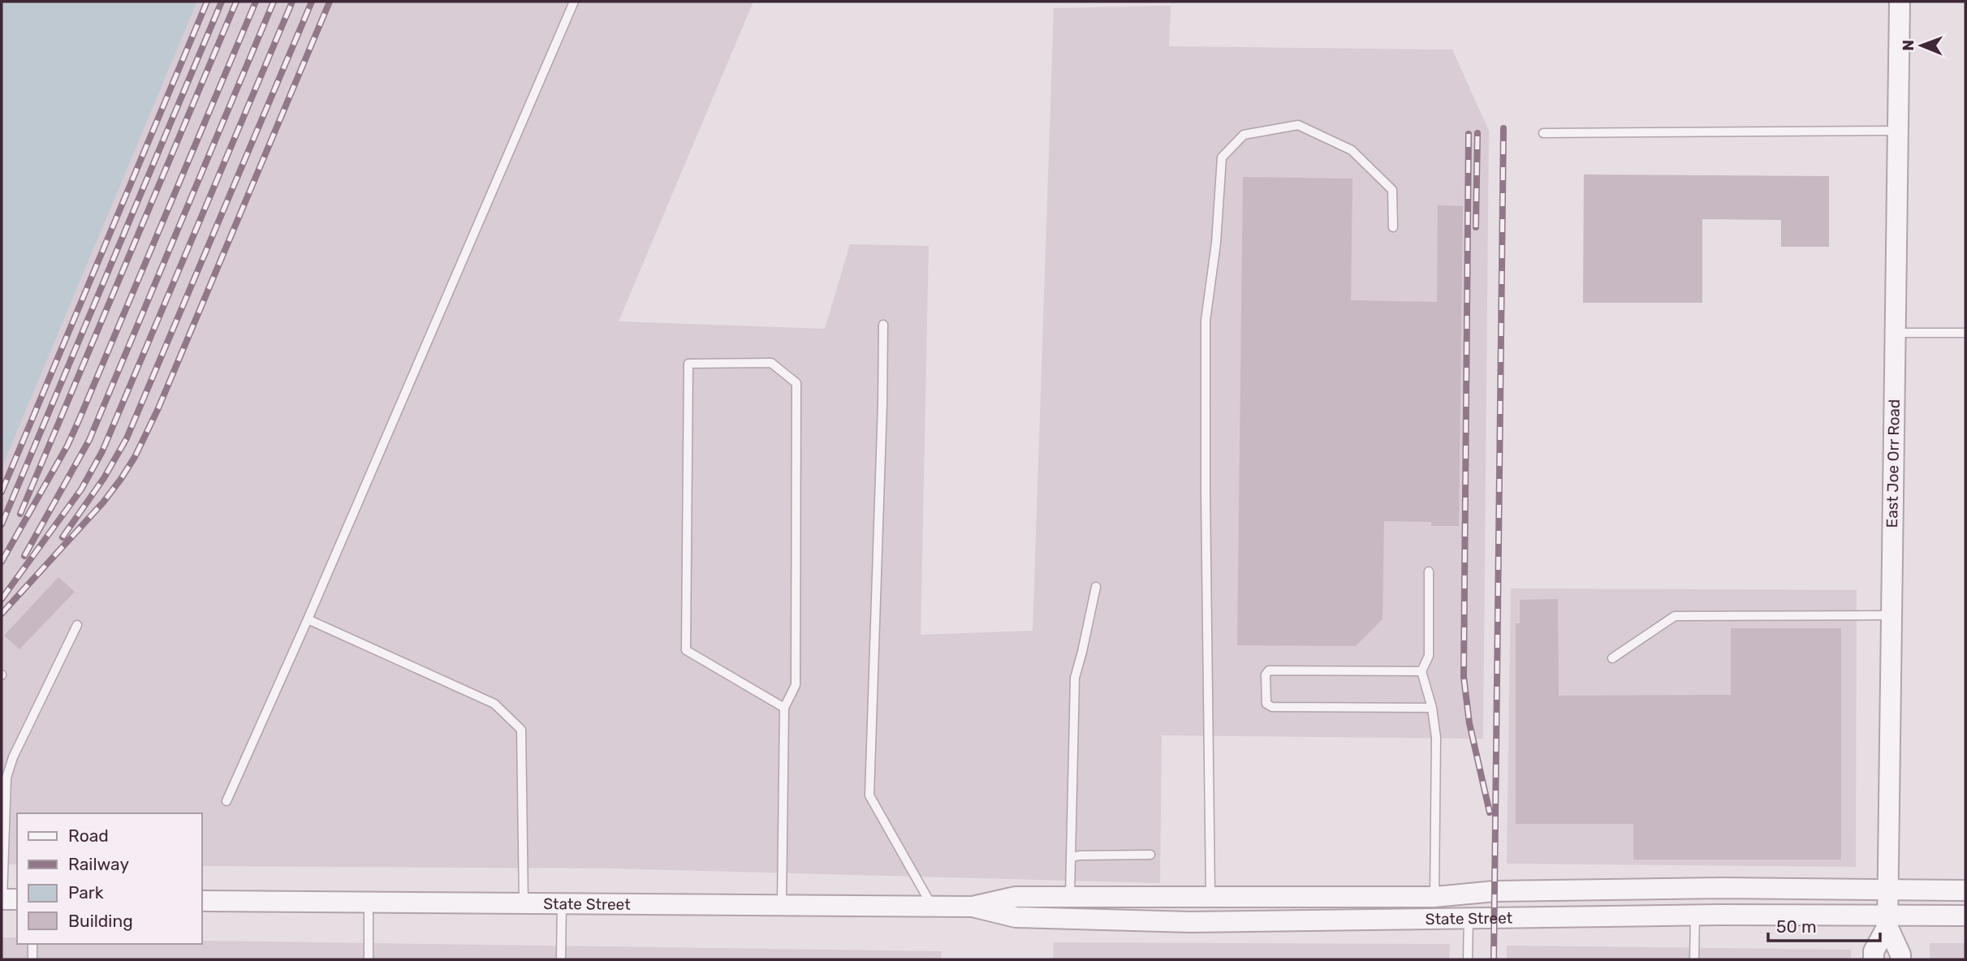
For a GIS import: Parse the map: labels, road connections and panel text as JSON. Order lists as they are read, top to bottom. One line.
{"streets":{"street":["East Joe Orr Road","State Street"]},"crossings":[["East Joe Orr Road","State Street"]],"legend":["Road","Railway","Park","Building"],"scale_bar":"50 m","north":"left"}
